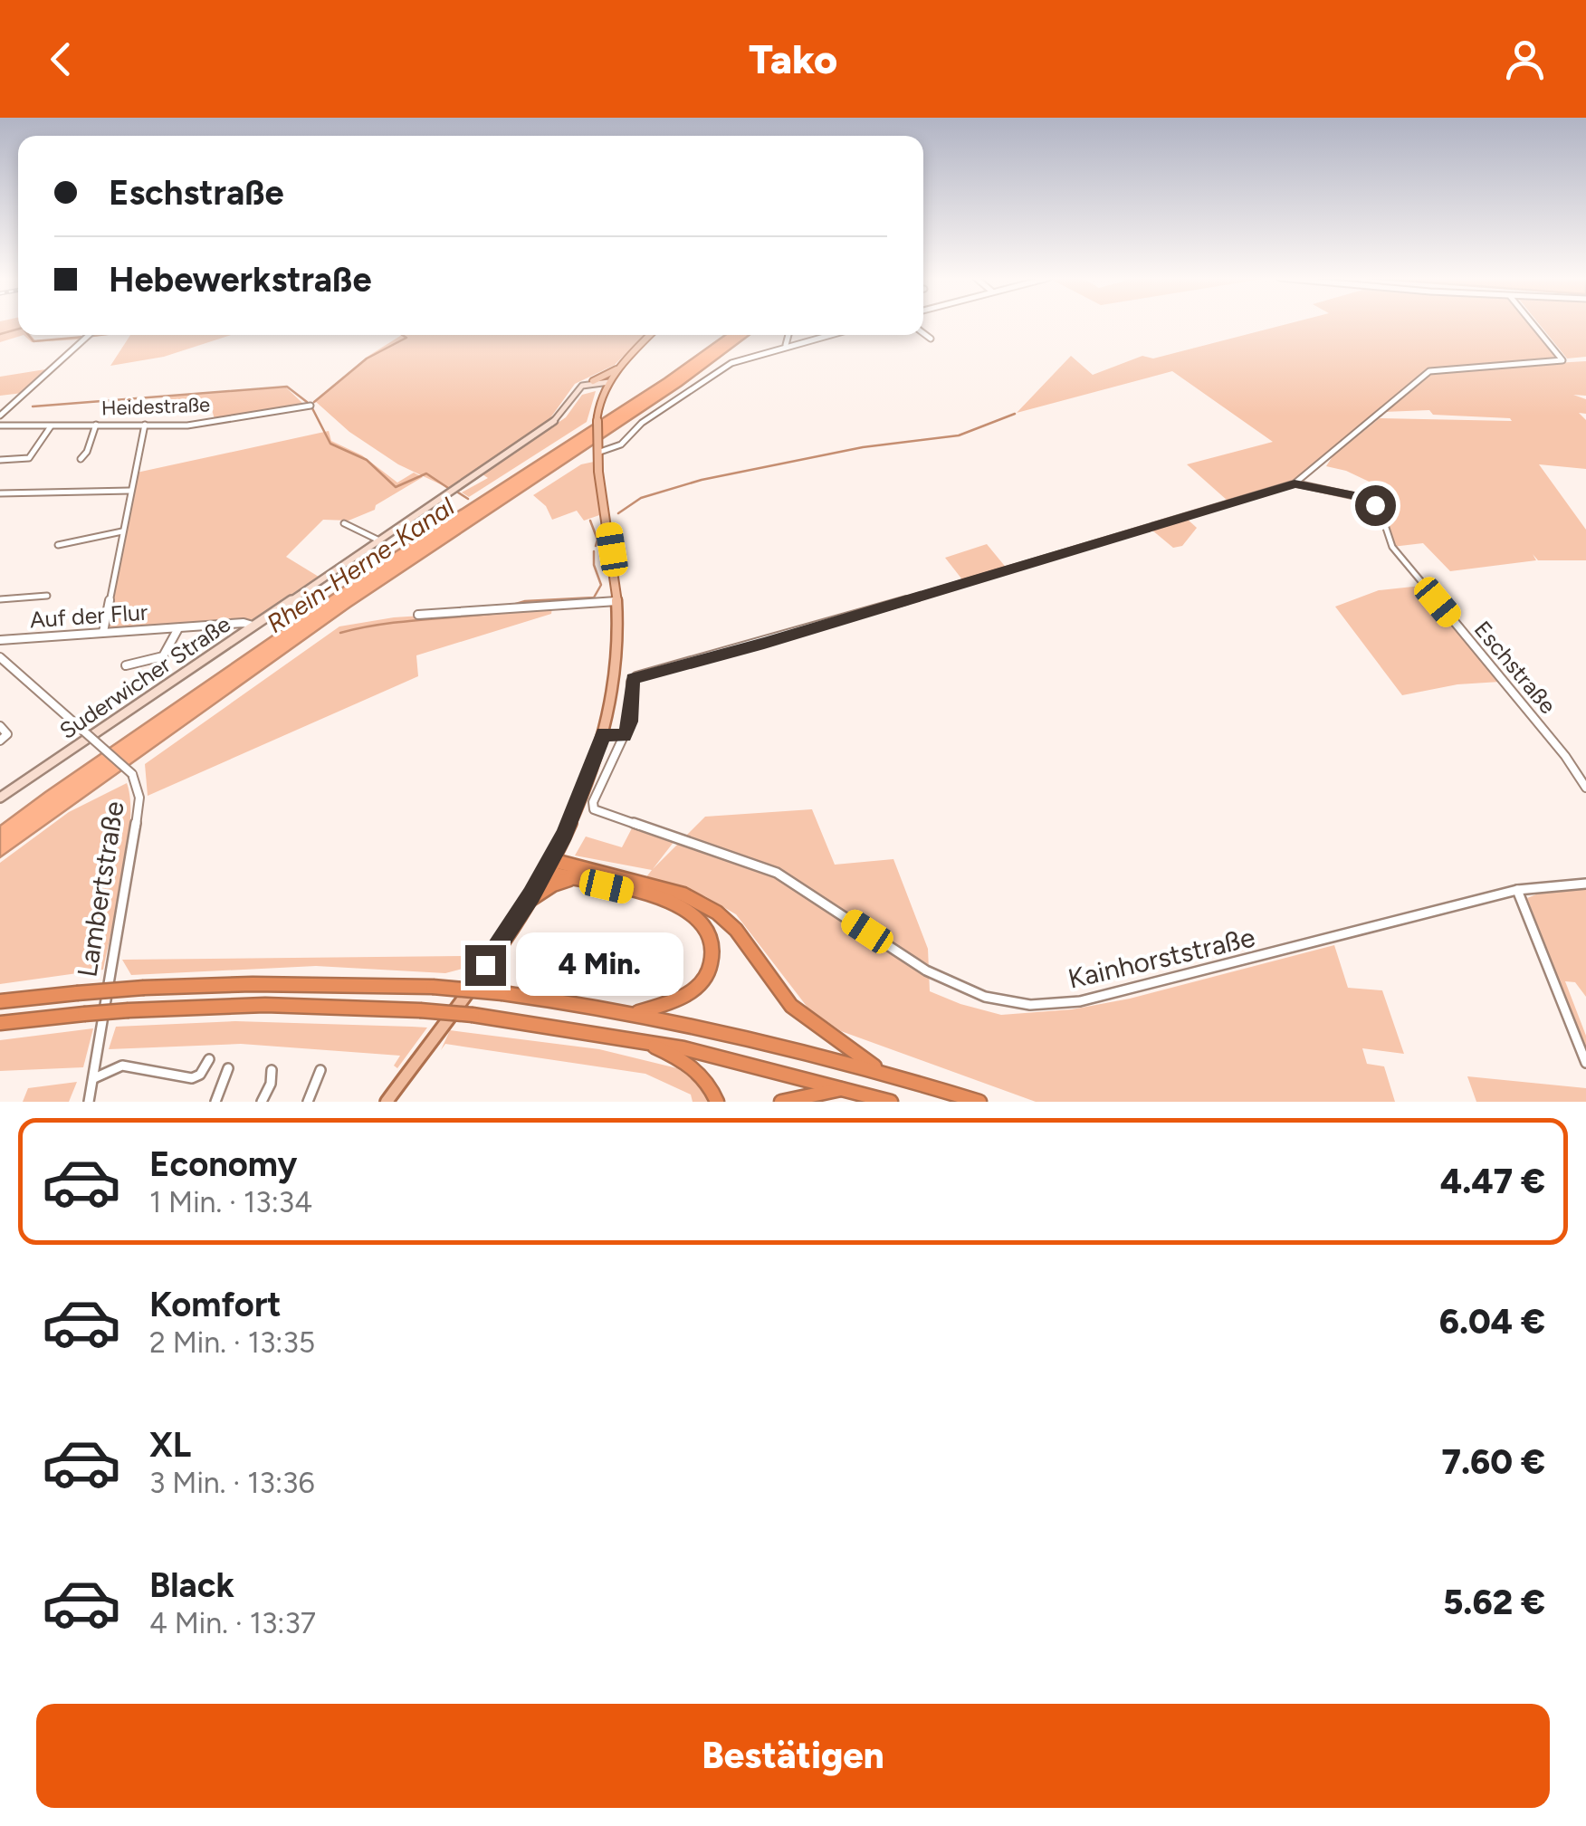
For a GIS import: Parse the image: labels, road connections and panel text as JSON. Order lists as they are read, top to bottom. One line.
{"streets":{"main road":["Suderwicher Straße"],"street":["Heidestraße","Auf der Flur","Eschstraße","Lambertstraße","Kainhorststraße"]},"crossings":[["Auf der Flur","Suderwicher Straße"]],"water":["Rhein-Herne-Kanal"],"page":{"header":"Tako","banner":["Eschstraße","Hebewerkstraße"],"bubble":"4 Min.","list":[{"name":"Economy","note":"1 Min. · 13:34","value":"4.47 €"},{"name":"Komfort","note":"2 Min. · 13:35","value":"6.04 €"},{"name":"XL","note":"3 Min. · 13:36","value":"7.60 €"},{"name":"Black","note":"4 Min. · 13:37","value":"5.62 €"}],"buttons":"Bestätigen"}}
